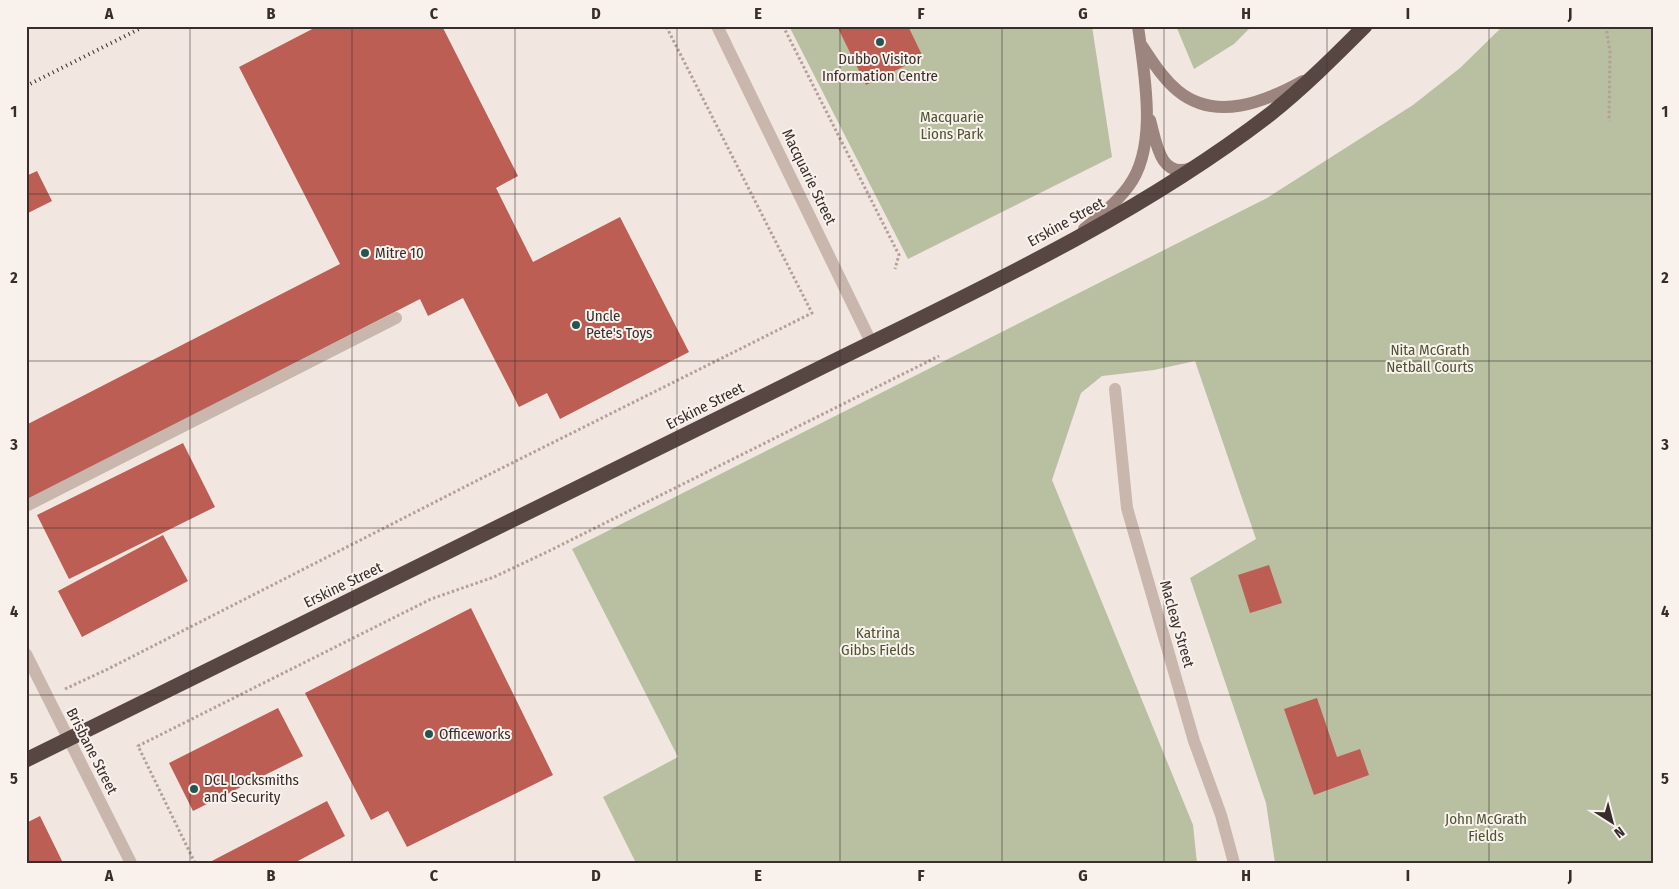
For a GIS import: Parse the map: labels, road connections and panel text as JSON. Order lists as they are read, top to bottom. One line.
{"streets":{"highway":["Erskine Street"],"street":["Macquarie Street","Macleay Street","Brisbane Street"]},"crossings":[["Macquarie Street","Erskine Street"],["Erskine Street","Brisbane Street"]],"parks":["Macquarie Lions Park","Nita McGrath Netball Courts","Katrina Gibbs Fields","John McGrath Fields"],"places":["Dubbo Visitor Information Centre","Mitre 10","Uncle Pete's Toys","Officeworks","DCL Locksmiths and Security"],"north":"bottom right","grid":{"columns":["A","B","C","D","E","F","G","H","I","J"],"rows":["1","2","3","4","5"]}}
